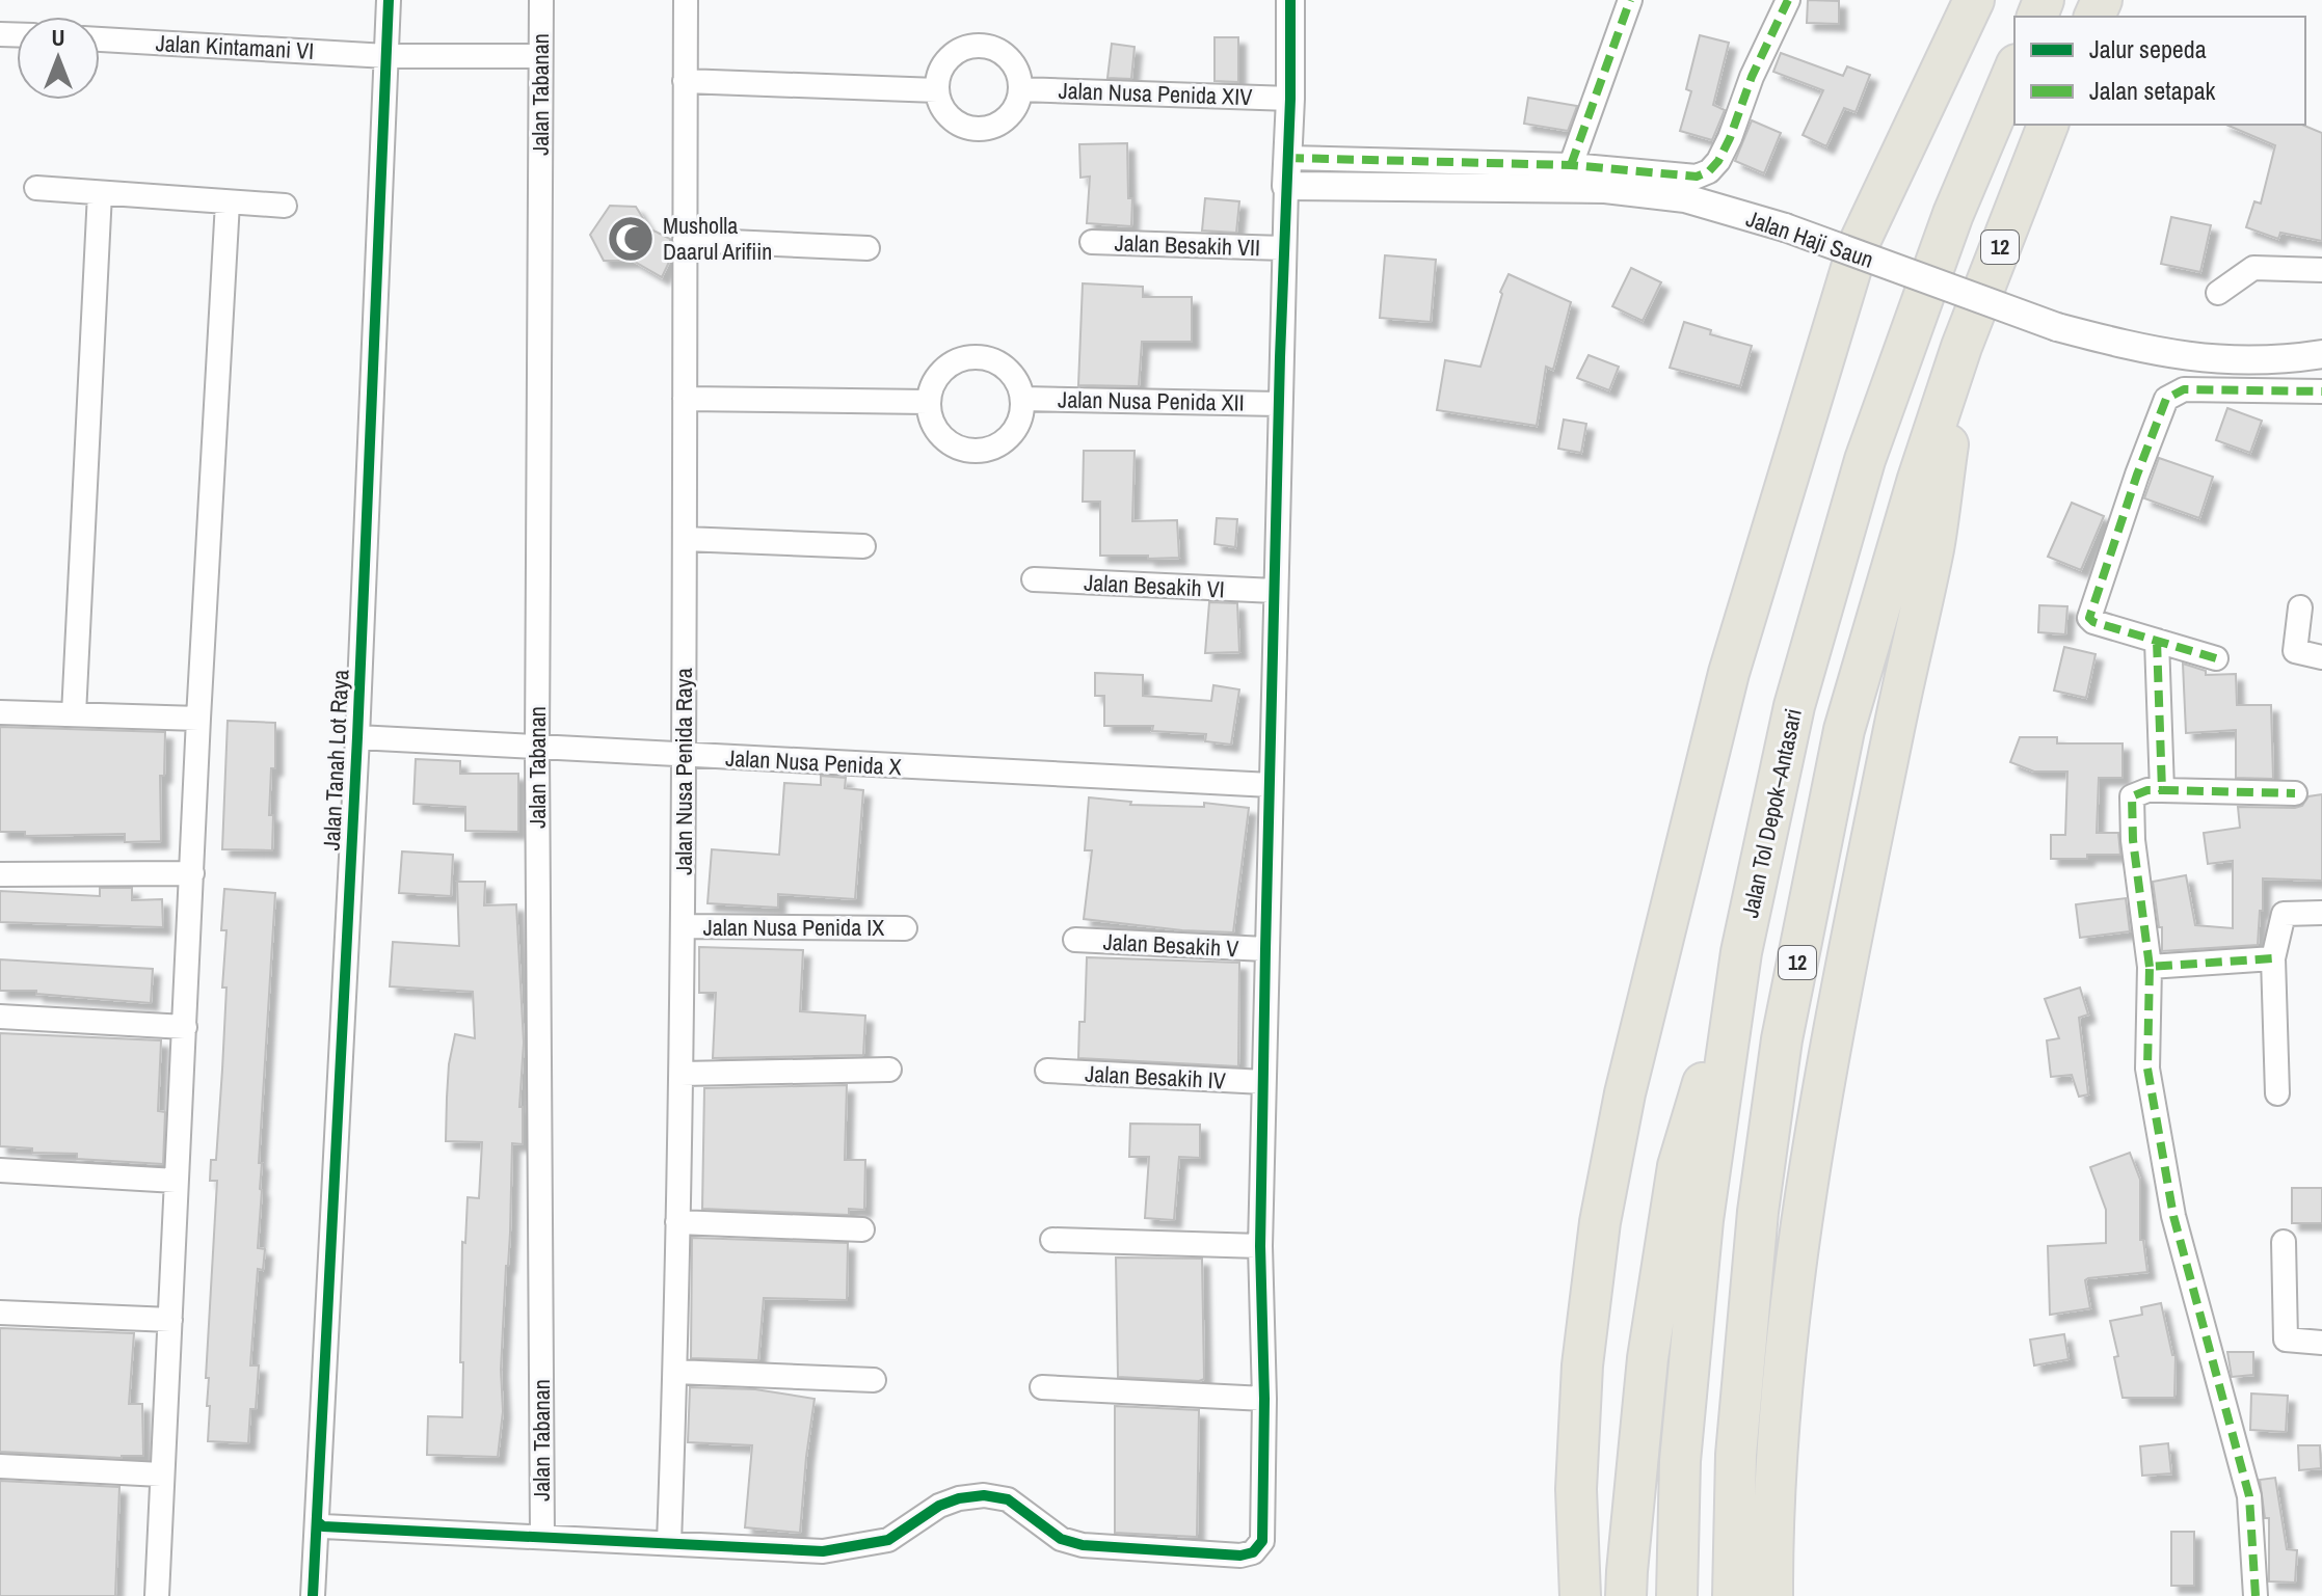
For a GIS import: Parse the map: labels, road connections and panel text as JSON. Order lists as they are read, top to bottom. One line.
{"streets":{"highway":["12","Jalan Tol Depok–Antasari"],"street":["Jalan Kintamani VI","Jalan Nusa Penida XIV","Jalan Tabanan","Jalan Haji Saun","Jalan Besakih VII","Jalan Nusa Penida XII","Jalan Besakih VI","Jalan Tanah Lot Raya","Jalan Nusa Penida X","Jalan Nusa Penida Raya","Jalan Nusa Penida IX","Jalan Besakih V","Jalan Besakih IV"]},"crossings":[["Jalan Kintamani VI","Jalan Tabanan"],["Jalan Kintamani VI","Jalan Tanah Lot Raya"],["Jalan Tabanan","Jalan Nusa Penida X"],["Jalan Tanah Lot Raya","Jalan Nusa Penida X"],["Jalan Nusa Penida X","Jalan Nusa Penida Raya"],["Jalan Nusa Penida Raya","Jalan Nusa Penida IX"]],"places":{"mosque":["Musholla Daarul Arifiin"]},"legend":["Jalur sepeda","Jalan setapak"],"north":"top"}
